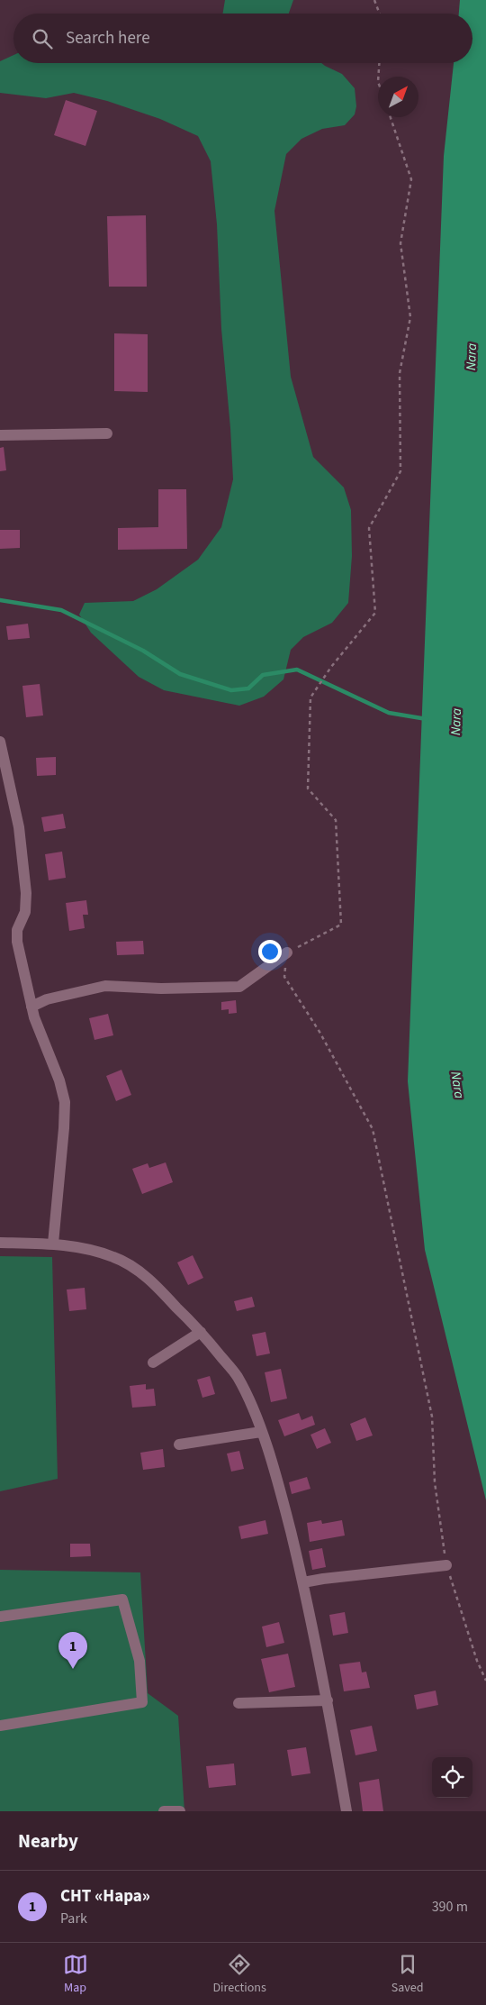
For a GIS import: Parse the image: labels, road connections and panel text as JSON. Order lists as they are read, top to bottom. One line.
{"water":["Nara"],"north":"top right","page":{"search":"Search here","pins":"1","heading":"Nearby","list":[{"mark":"1","name":"СНТ «Нара»","note":"Park","value":"390 m"}],"nav":["Map","Directions","Saved"]}}
